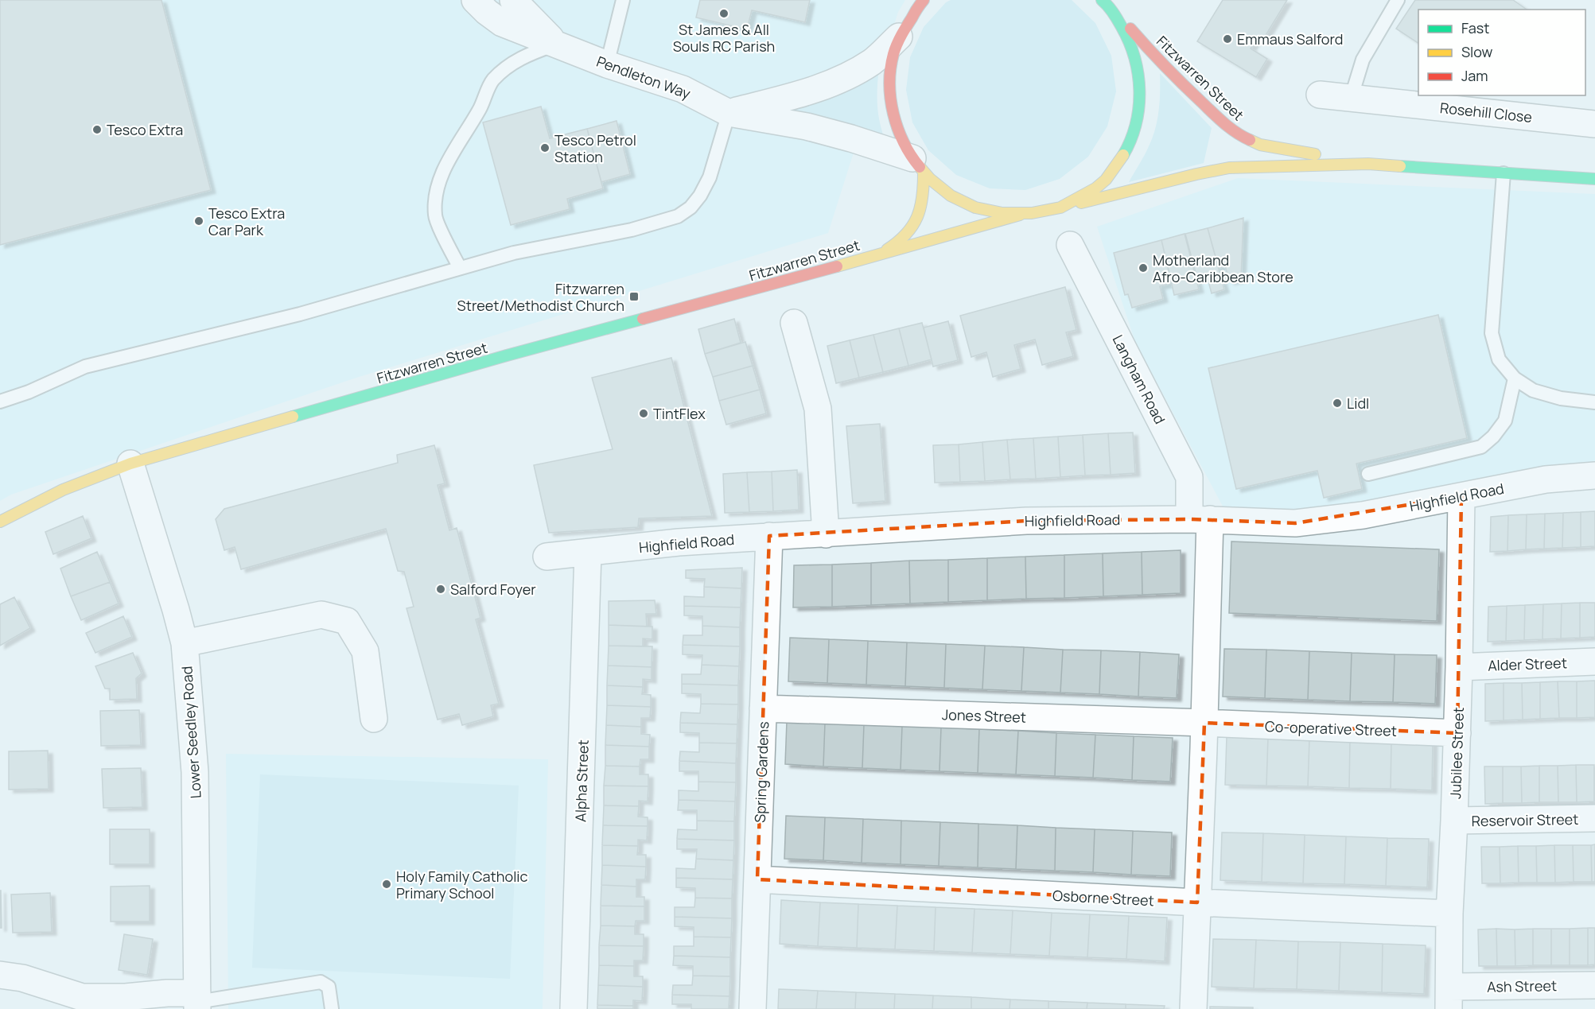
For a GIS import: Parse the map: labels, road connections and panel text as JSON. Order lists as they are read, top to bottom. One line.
{"streets":{"street":["Pendleton Way","Fitzwarren Street","Rosehill Close","Langham Road","Highfield Road","Alder Street","Jones Street","Co-operative Street","Lower Seedley Road","Jubilee Street","Spring Gardens","Alpha Street","Reservoir Street","Osborne Street","Ash Street"]},"crossings":[["Pendleton Way","Fitzwarren Street"],["Fitzwarren Street","Lower Seedley Road"],["Langham Road","Highfield Road"],["Langham Road","Jones Street"],["Langham Road","Co-operative Street"],["Langham Road","Osborne Street"],["Highfield Road","Jubilee Street"],["Highfield Road","Spring Gardens"],["Highfield Road","Alpha Street"],["Alder Street","Jubilee Street"],["Jones Street","Co-operative Street"],["Jones Street","Spring Gardens"],["Co-operative Street","Jubilee Street"],["Jubilee Street","Reservoir Street"],["Jubilee Street","Osborne Street"],["Jubilee Street","Ash Street"],["Spring Gardens","Osborne Street"]],"places":{"other":["St James & All Souls RC Parish","Emmaus Salford","Tesco Extra","Tesco Petrol Station","Tesco Extra Car Park","Motherland Afro-Caribbean Store","Lidl","TintFlex","Salford Foyer","Holy Family Catholic Primary School"],"transit":["Fitzwarren Street/Methodist Church"]},"legend":["Fast","Slow","Jam"]}
